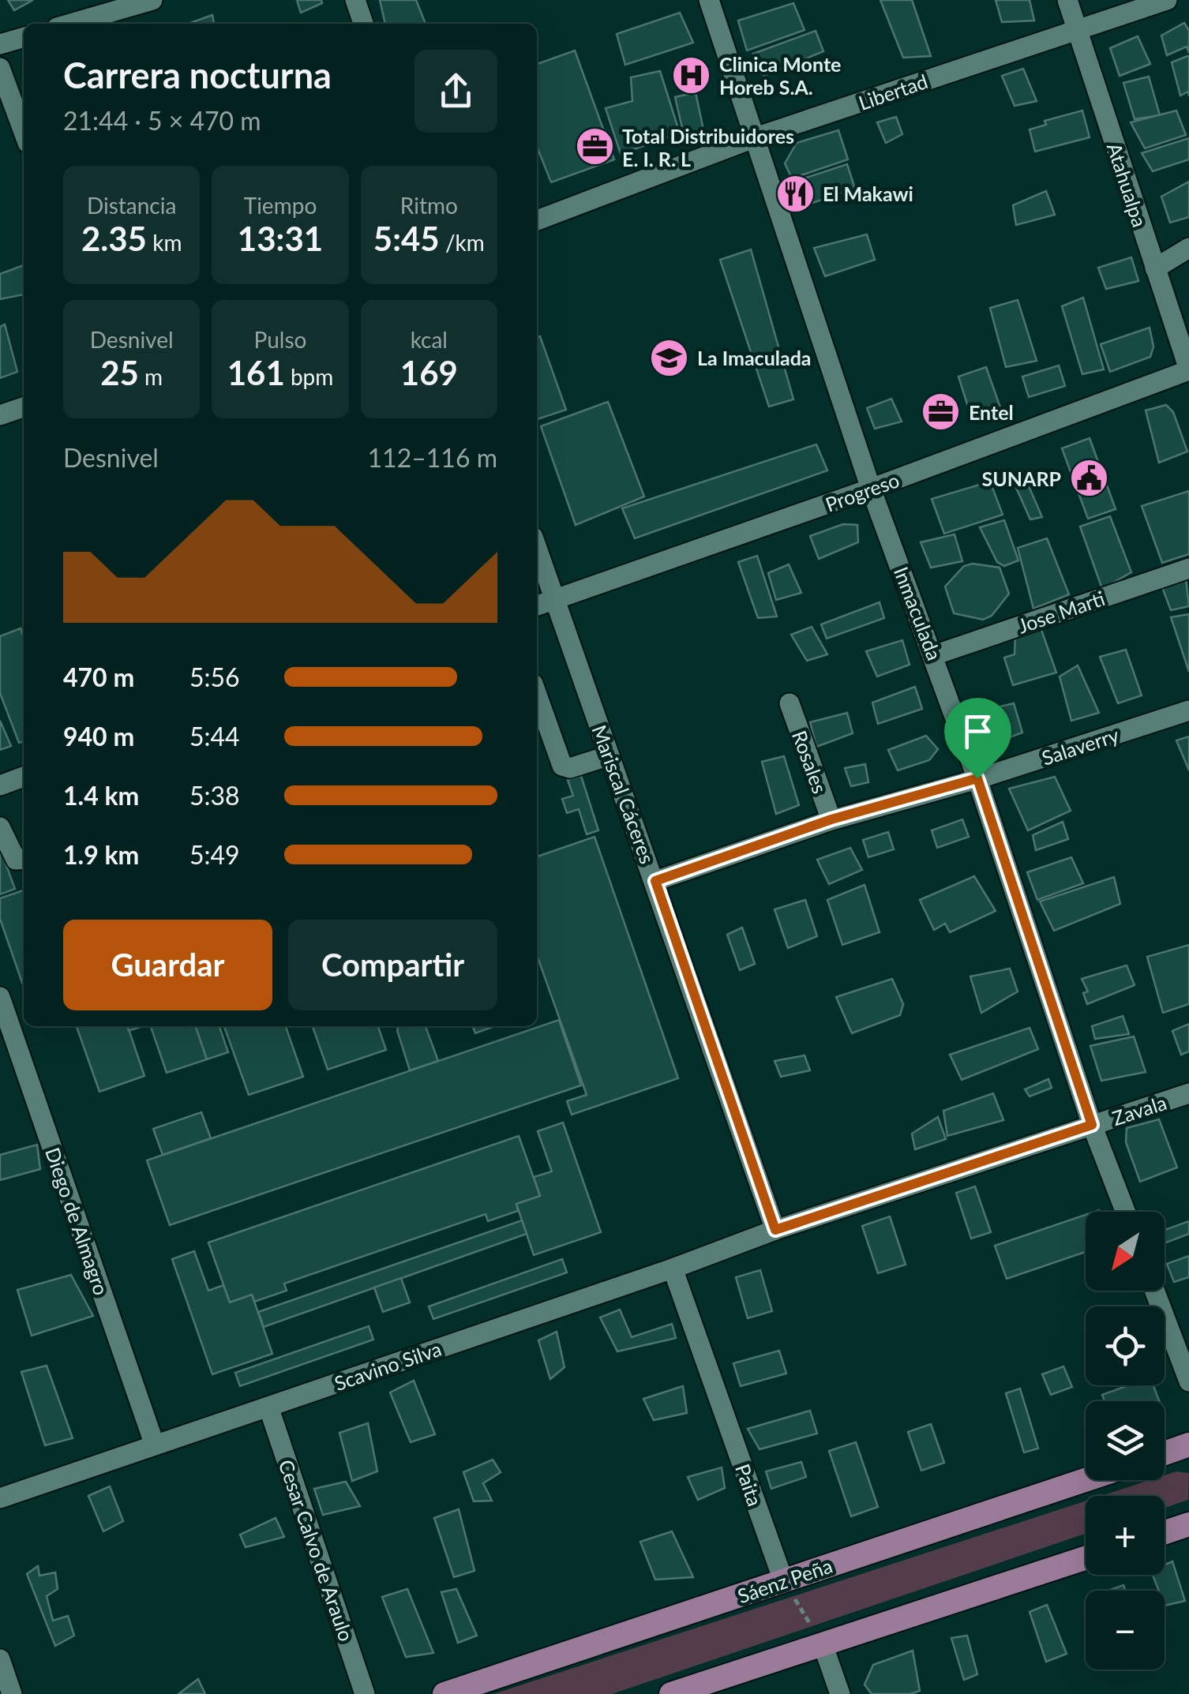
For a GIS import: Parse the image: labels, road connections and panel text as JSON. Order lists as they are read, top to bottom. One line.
{"streets":{"main road":["Sáenz Peña"],"street":["Libertad","Atahualpa","Progreso","Jose Marti","Inmaculada","Salaverry","Rosales","Mariscal Cáceres","Zavala","Diego de Almagro","Scavino Silva","Paita","Cesar Calvo de Araulo"]},"crossings":[["Libertad","Atahualpa"],["Libertad","Inmaculada"],["Atahualpa","Progreso"],["Progreso","Inmaculada"],["Progreso","Mariscal Cáceres"],["Jose Marti","Inmaculada"],["Inmaculada","Salaverry"],["Inmaculada","Zavala"],["Salaverry","Rosales"],["Salaverry","Mariscal Cáceres"],["Mariscal Cáceres","Zavala"],["Mariscal Cáceres","Scavino Silva"],["Zavala","Scavino Silva"],["Diego de Almagro","Scavino Silva"],["Scavino Silva","Paita"],["Scavino Silva","Cesar Calvo de Araulo"],["Paita","Sáenz Peña"]],"places":{"hospital":["Clinica Monte Horeb S.A."],"office":["Total Distribuidores E. I. R. L","Entel"],"restaurant":["El Makawi"],"school or university":["La Imaculada"],"public building":["SUNARP"]},"north":"bottom left","page":{"heading":["Carrera nocturna","21:44 · 5 × 470 m"],"stats":[["Distancia","2.35 km"],["Tiempo","13:31"],["Ritmo","5:45 /km"],["Desnivel","25 m"],["Pulso","161 bpm"],["kcal","169"]],"chart":["Desnivel","112–116 m"],"list":[{"name":"470 m","note":"5:56"},{"name":"940 m","note":"5:44"},{"name":"1.4 km","note":"5:38"},{"name":"1.9 km","note":"5:49"}],"buttons":["Guardar","Compartir"],"map_buttons":["+","−"]}}
